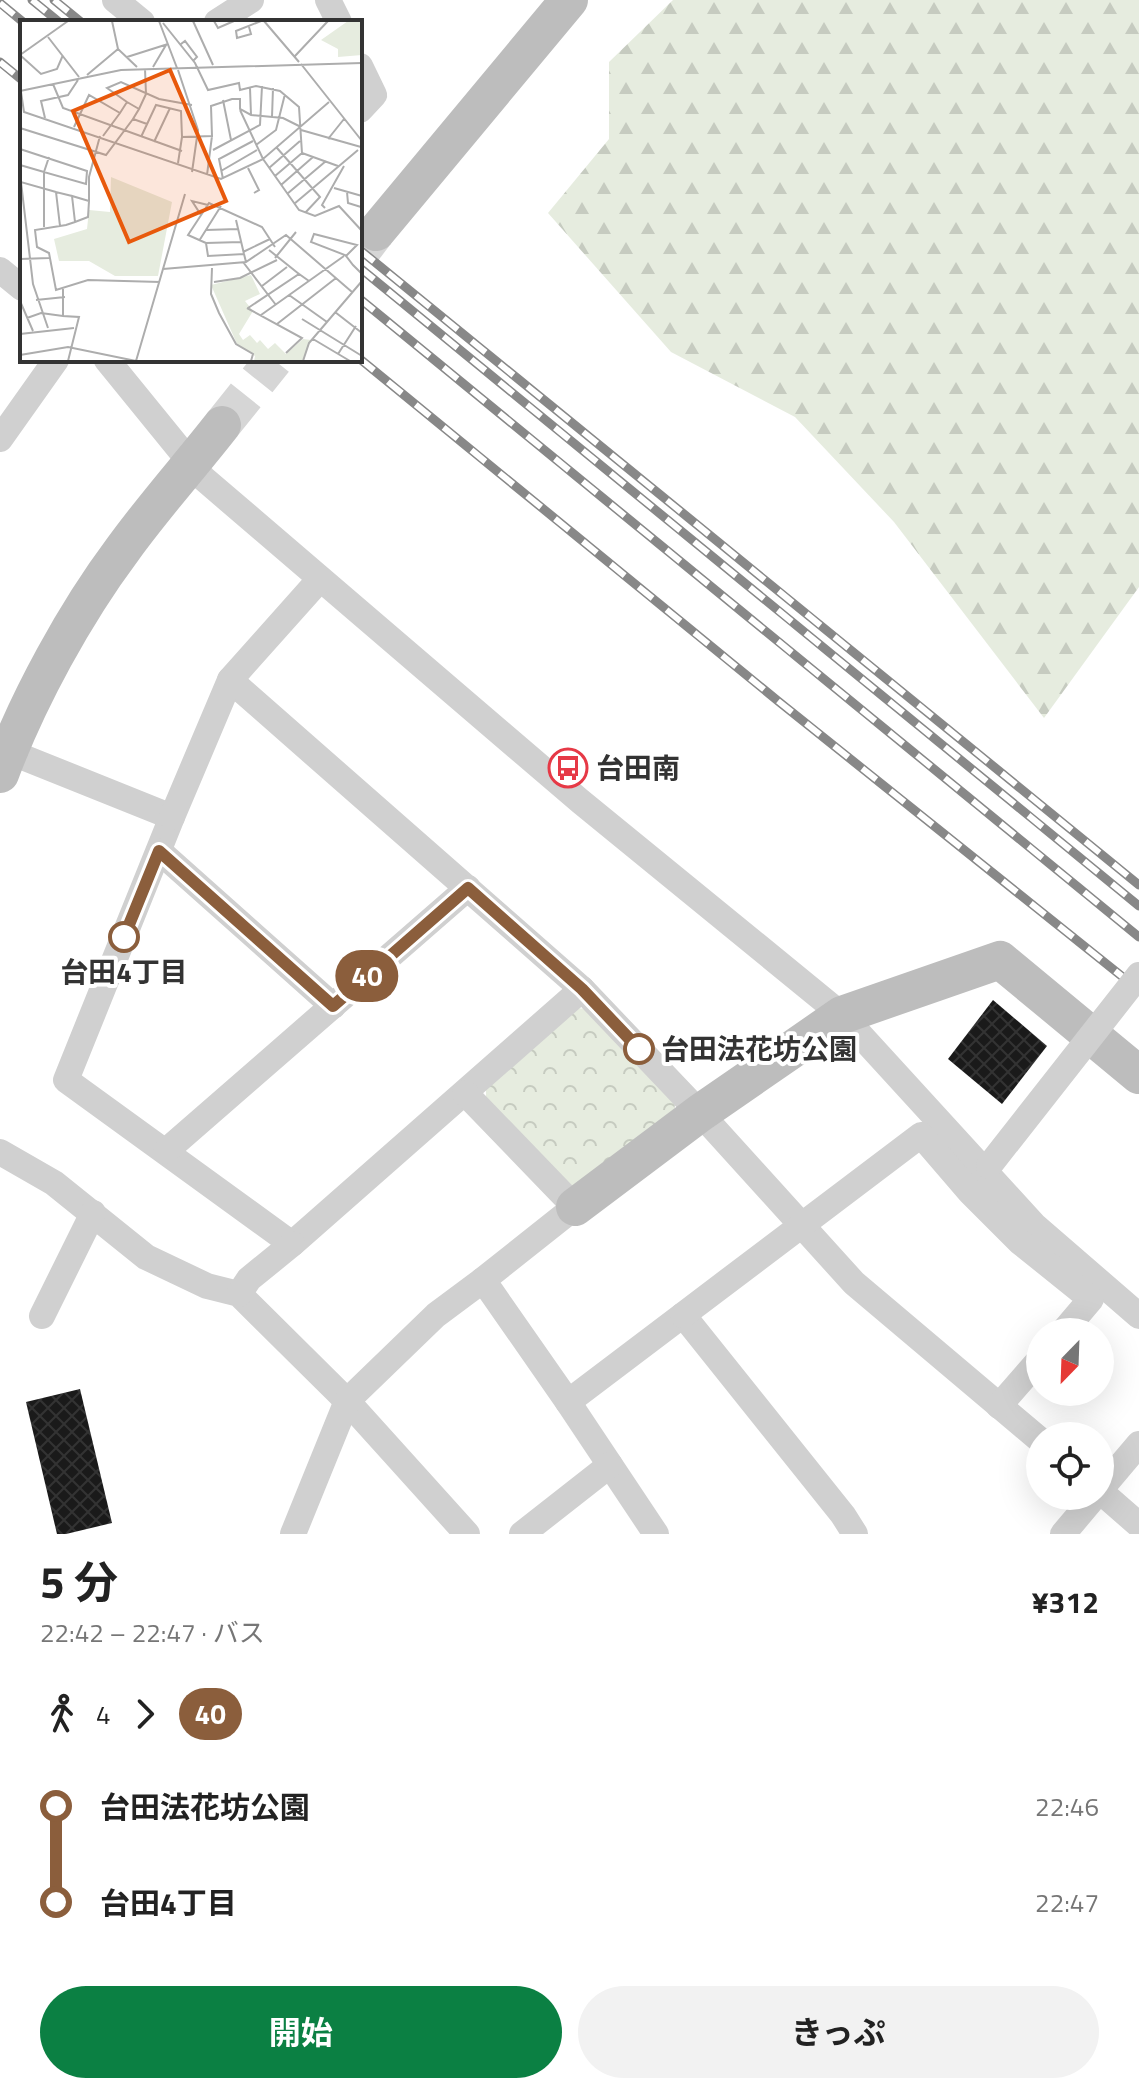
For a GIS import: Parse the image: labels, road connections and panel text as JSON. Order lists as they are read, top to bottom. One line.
{"places":{"bus stop":["台田南"],"other":["台田4丁目","台田法花坊公園"]},"lines":["bus line 40"],"north":"bottom left","page":{"on_map":"40","heading":["5 分","22:42 – 22:47 · バス","¥312"],"legs":["4","40"],"list":[{"name":"台田法花坊公園","value":"22:46"},{"name":"台田4丁目","value":"22:47"}],"buttons":["開始","きっぷ"]}}
